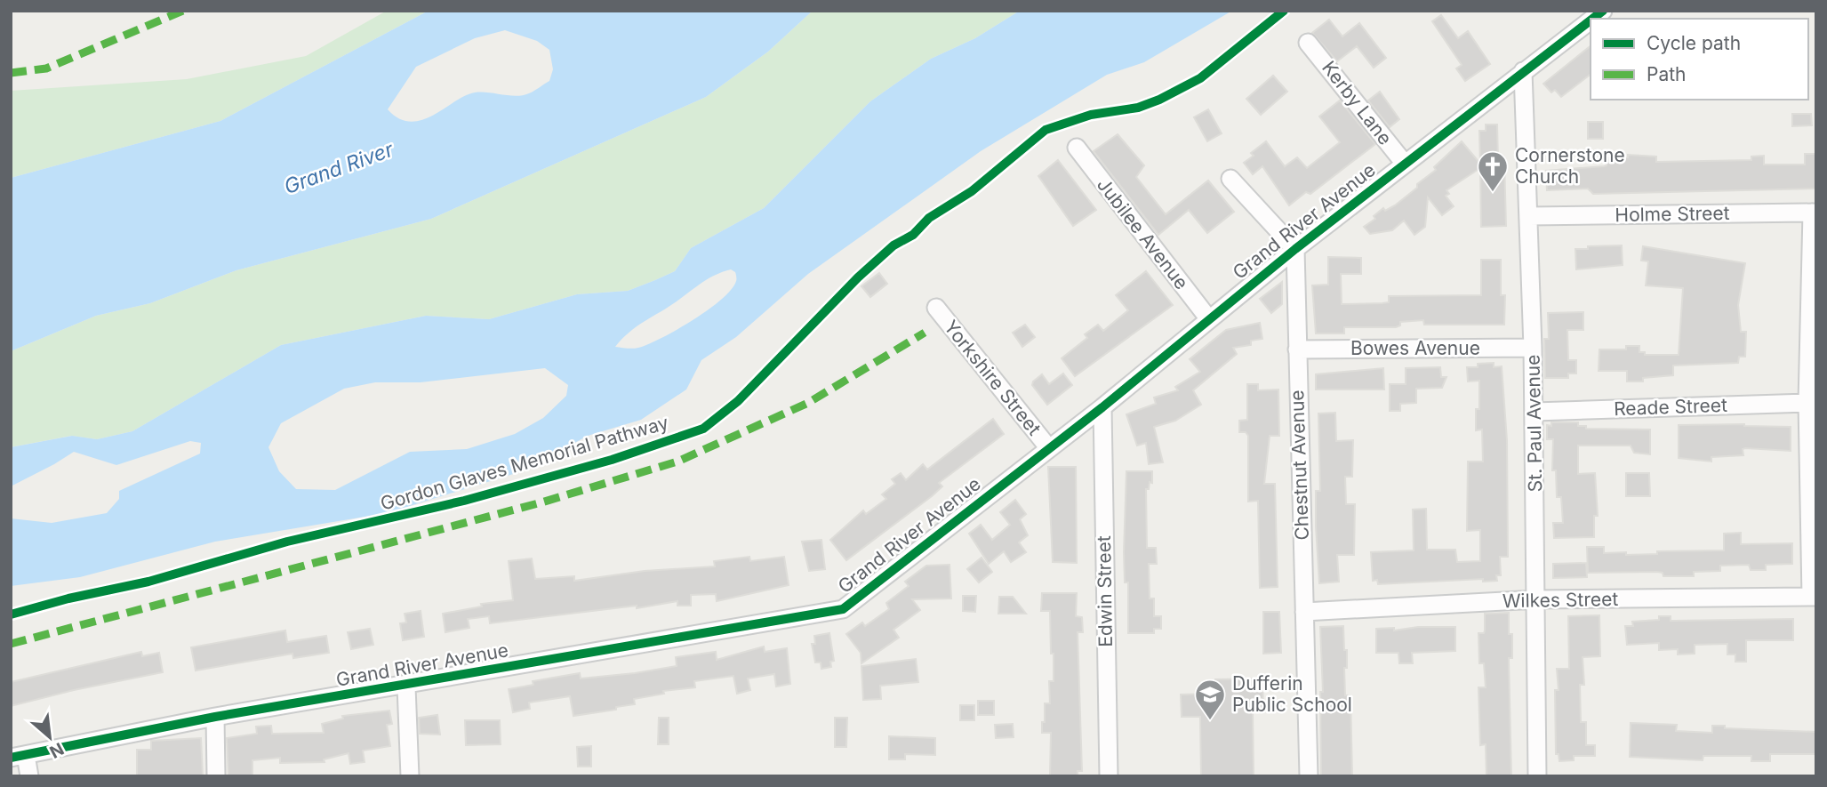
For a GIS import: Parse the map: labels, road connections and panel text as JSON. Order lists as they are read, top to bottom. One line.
{"streets":{"street":["Kerby Lane","Holme Street","Grand River Avenue","Jubilee Avenue","Bowes Avenue","Yorkshire Street","Reade Street","St. Paul Avenue","Chestnut Avenue","Edwin Street","Wilkes Street"],"cycle path":["Gordon Glaves Memorial Pathway"]},"crossings":[["Kerby Lane","Grand River Avenue"],["Holme Street","St. Paul Avenue"],["Grand River Avenue","Jubilee Avenue"],["Grand River Avenue","Yorkshire Street"],["Grand River Avenue","St. Paul Avenue"],["Grand River Avenue","Chestnut Avenue"],["Grand River Avenue","Edwin Street"],["Bowes Avenue","St. Paul Avenue"],["Bowes Avenue","Chestnut Avenue"],["Reade Street","St. Paul Avenue"],["St. Paul Avenue","Wilkes Street"],["Chestnut Avenue","Wilkes Street"]],"water":["Grand River"],"places":{"church":["Cornerstone Church"],"school or university":["Dufferin Public School"]},"legend":["Cycle path","Path"],"north":"bottom right"}
